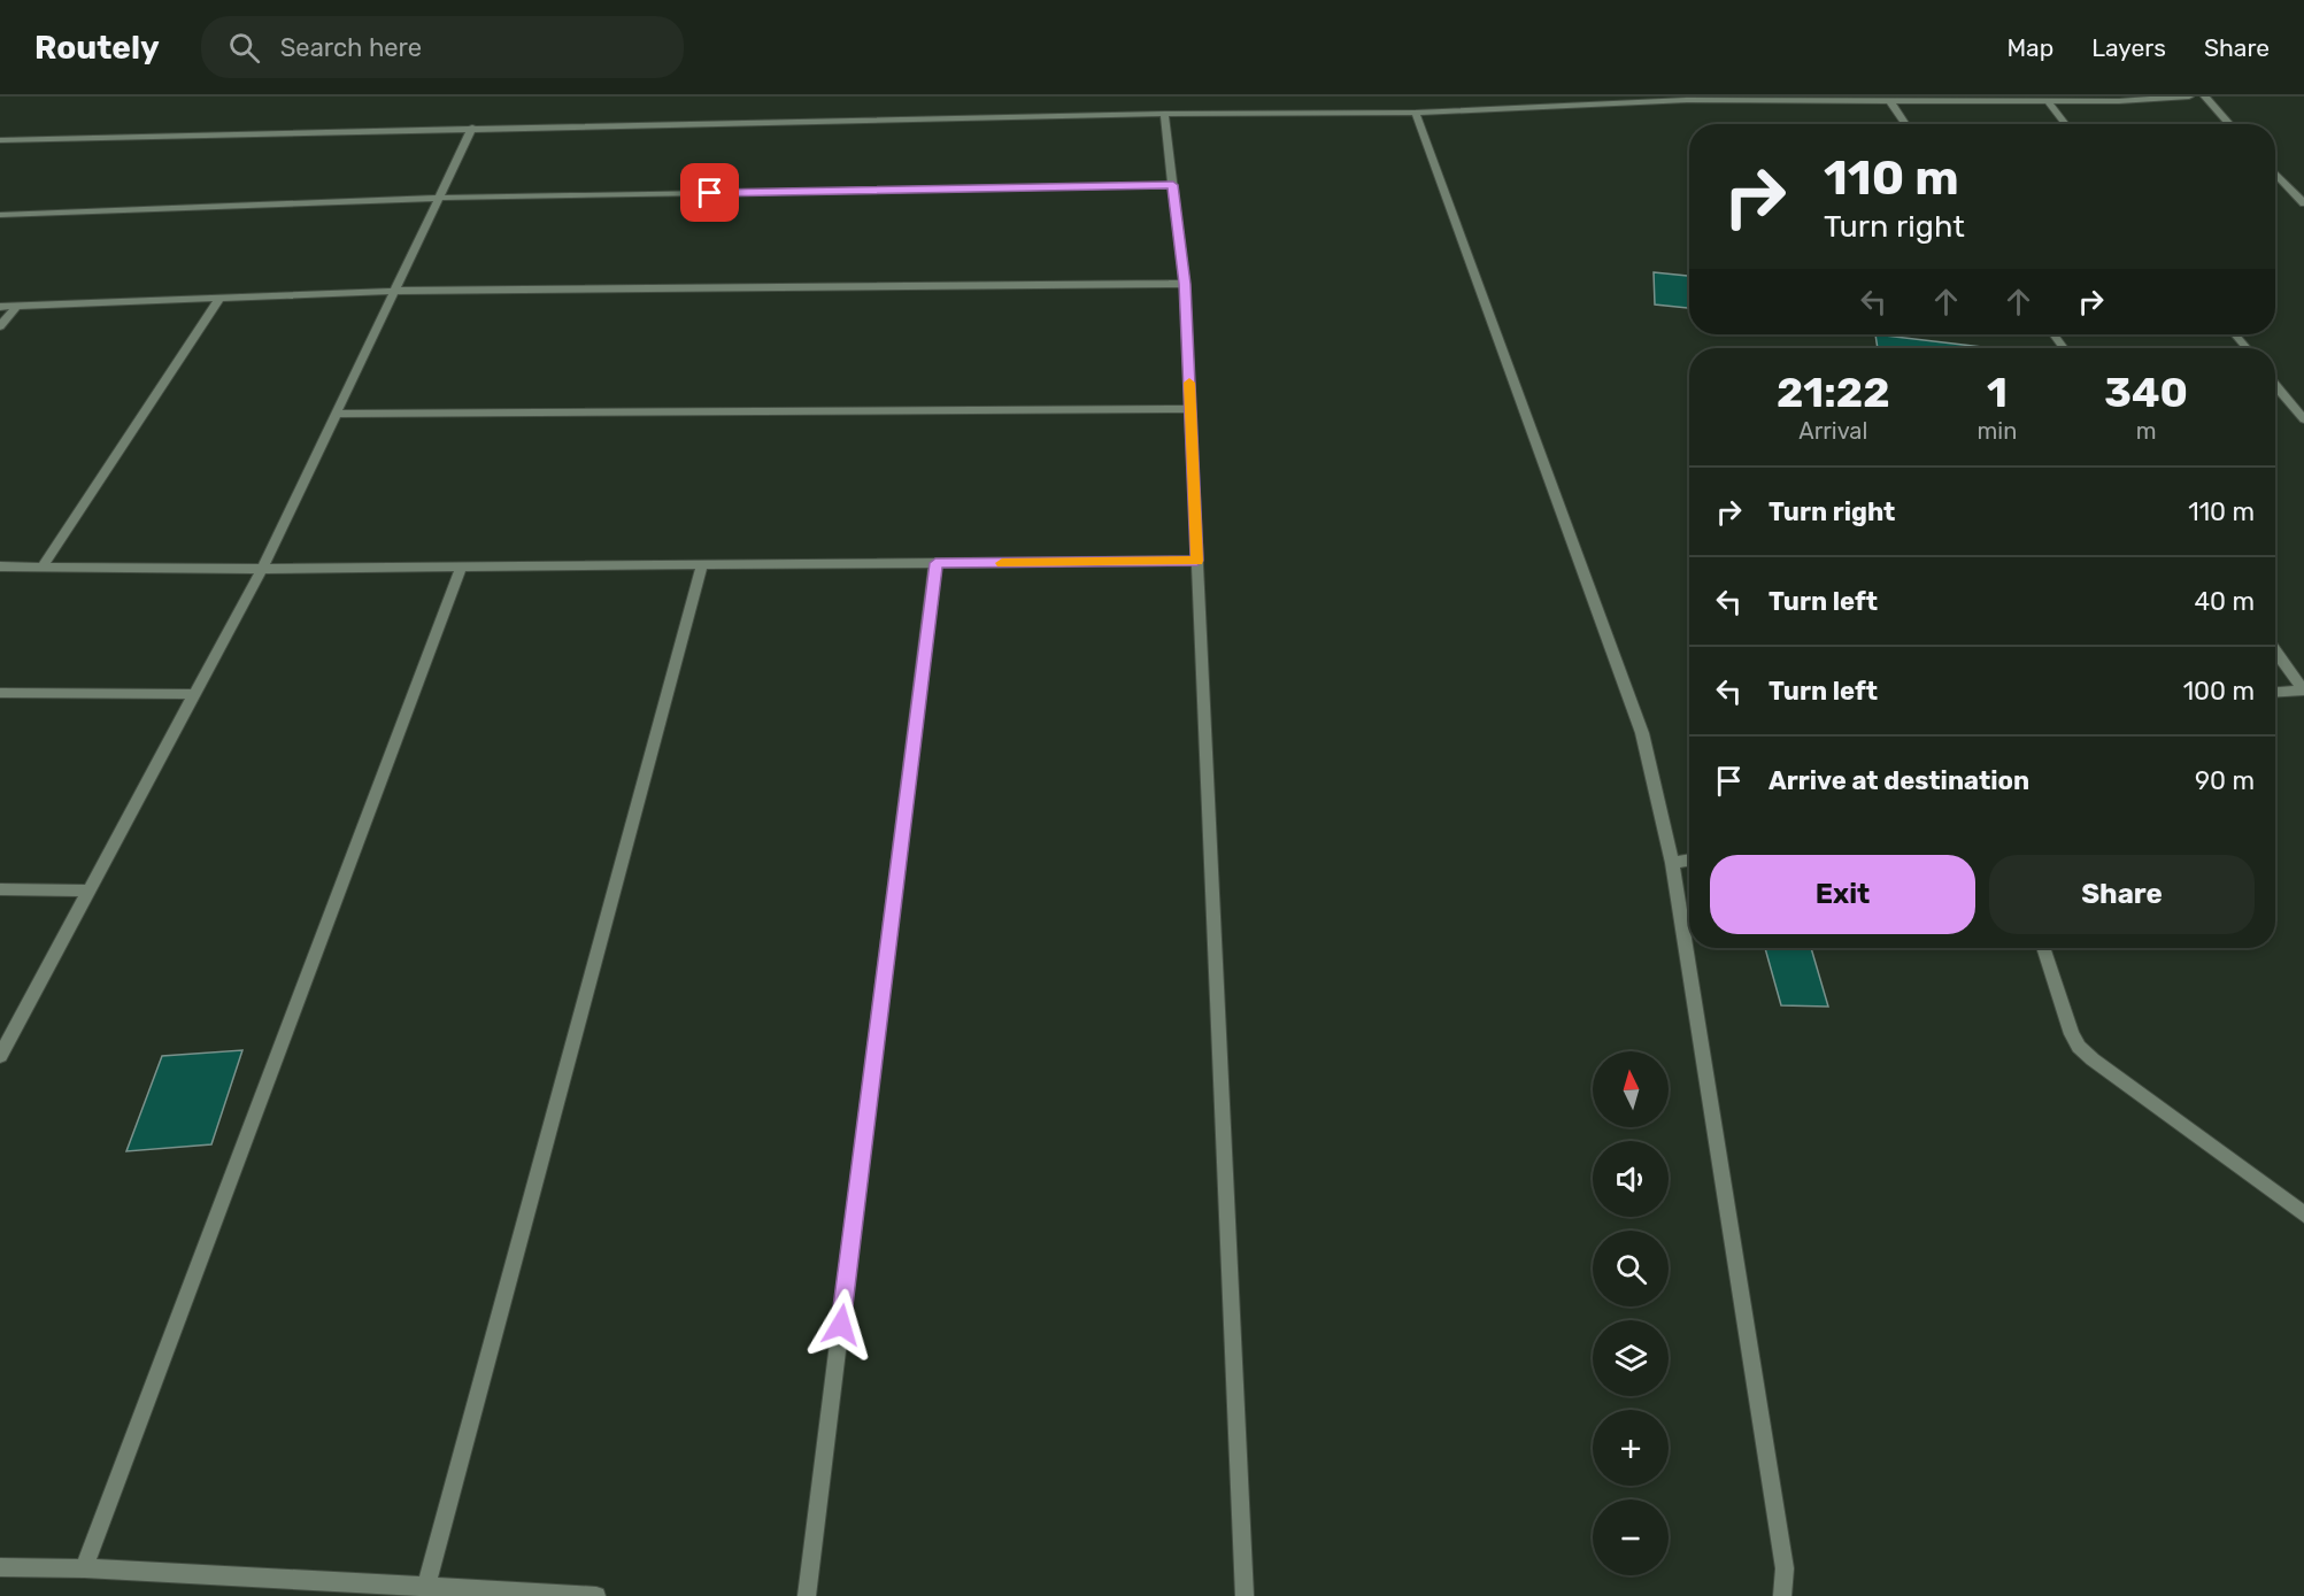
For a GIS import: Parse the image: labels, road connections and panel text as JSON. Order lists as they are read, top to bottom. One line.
{"north":"top","page":{"header":"Routely","search":"Search here","nav":["Map","Layers","Share"],"turn":["110 m","Turn right"],"eta":["21:22","Arrival","1","min","340","m"],"list":[{"name":"Turn right","value":"110 m"},{"name":"Turn left","value":"40 m"},{"name":"Turn left","value":"100 m"},{"name":"Arrive at destination","value":"90 m"}],"buttons":["Exit","Share"],"map_buttons":["+","−"]}}
